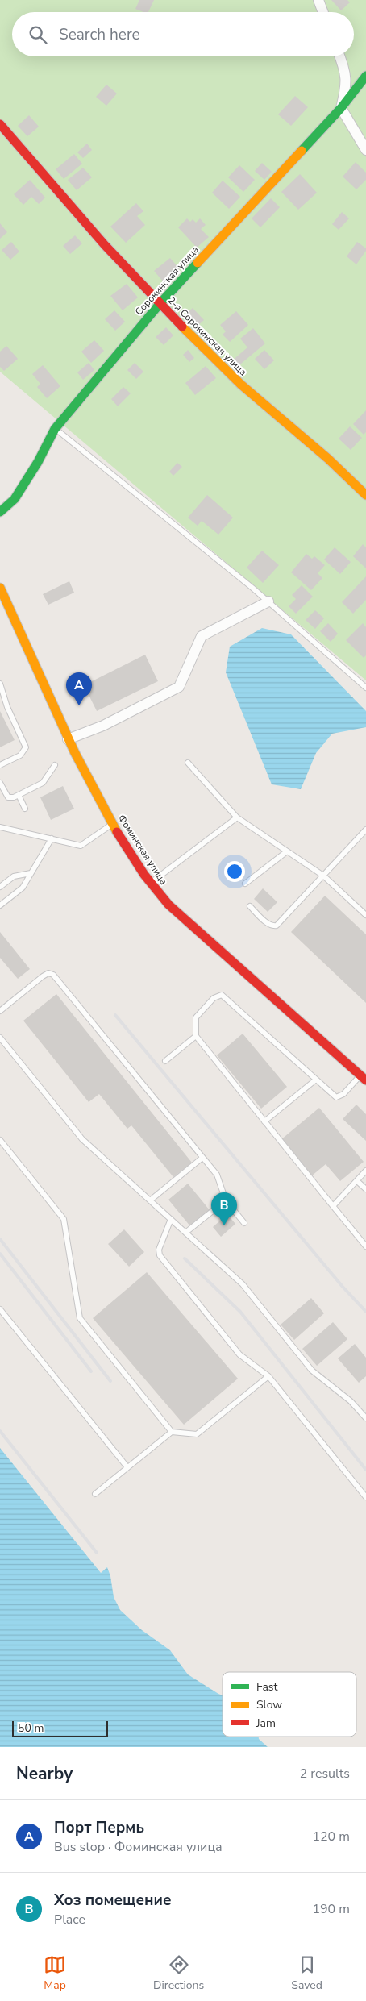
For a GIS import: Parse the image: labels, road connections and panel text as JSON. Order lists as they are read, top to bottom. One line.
{"streets":{"street":["Сорокинская улица","2-я Сорокинская улица","Фоминская улица"]},"crossings":[["Сорокинская улица","2-я Сорокинская улица"]],"legend":["Fast","Slow","Jam"],"scale_bar":"50 m","page":{"search":"Search here","pins":["A","B"],"scale":"50 m","heading":["Nearby","2 results"],"list":[{"mark":"A","name":"Порт Пермь","note":"Bus stop · Фоминская улица","value":"120 m"},{"mark":"B","name":"Хоз помещение","note":"Place","value":"190 m"}],"nav":["Map","Directions","Saved"]}}
